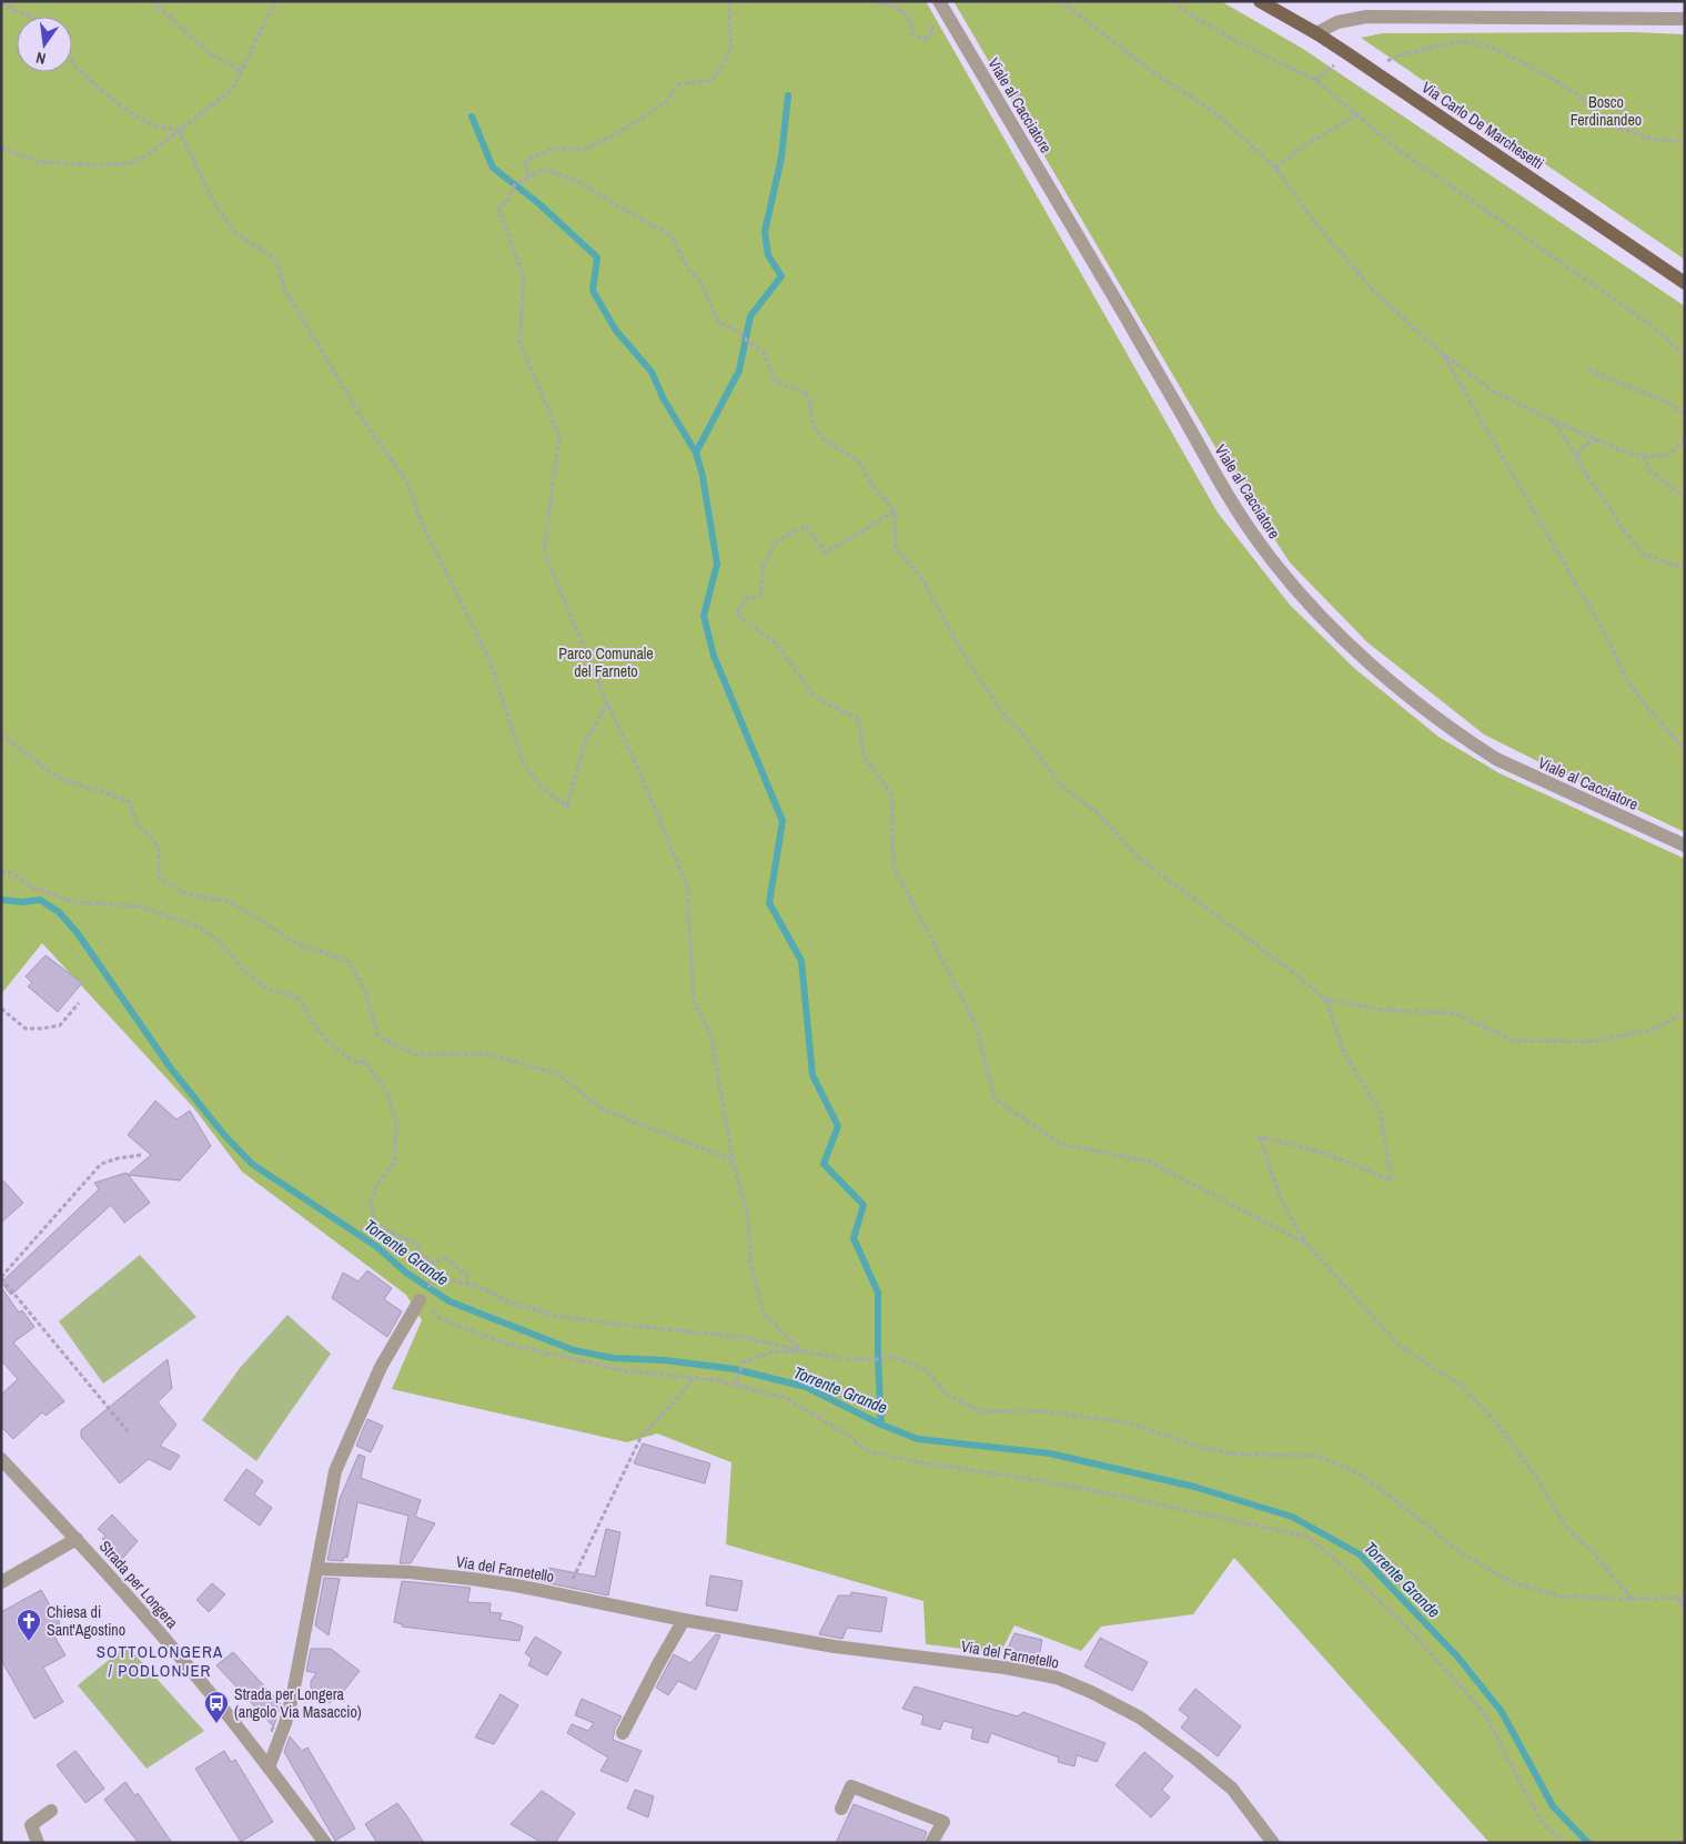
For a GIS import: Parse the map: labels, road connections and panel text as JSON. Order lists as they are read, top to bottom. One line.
{"streets":{"main road":["Via Carlo De Marchesetti"],"street":["Viale al Cacciatore","Via del Farnetello","Strada per Longera"]},"districts":["SOTTOLONGERA / PODLONJER"],"water":["Torrente Grande"],"parks":["Bosco Ferdinandeo","Parco Comunale del Farneto"],"places":{"church":["Chiesa di Sant'Agostino"],"bus stop":["Strada per Longera (angolo Via Masaccio)"]},"north":"bottom"}
